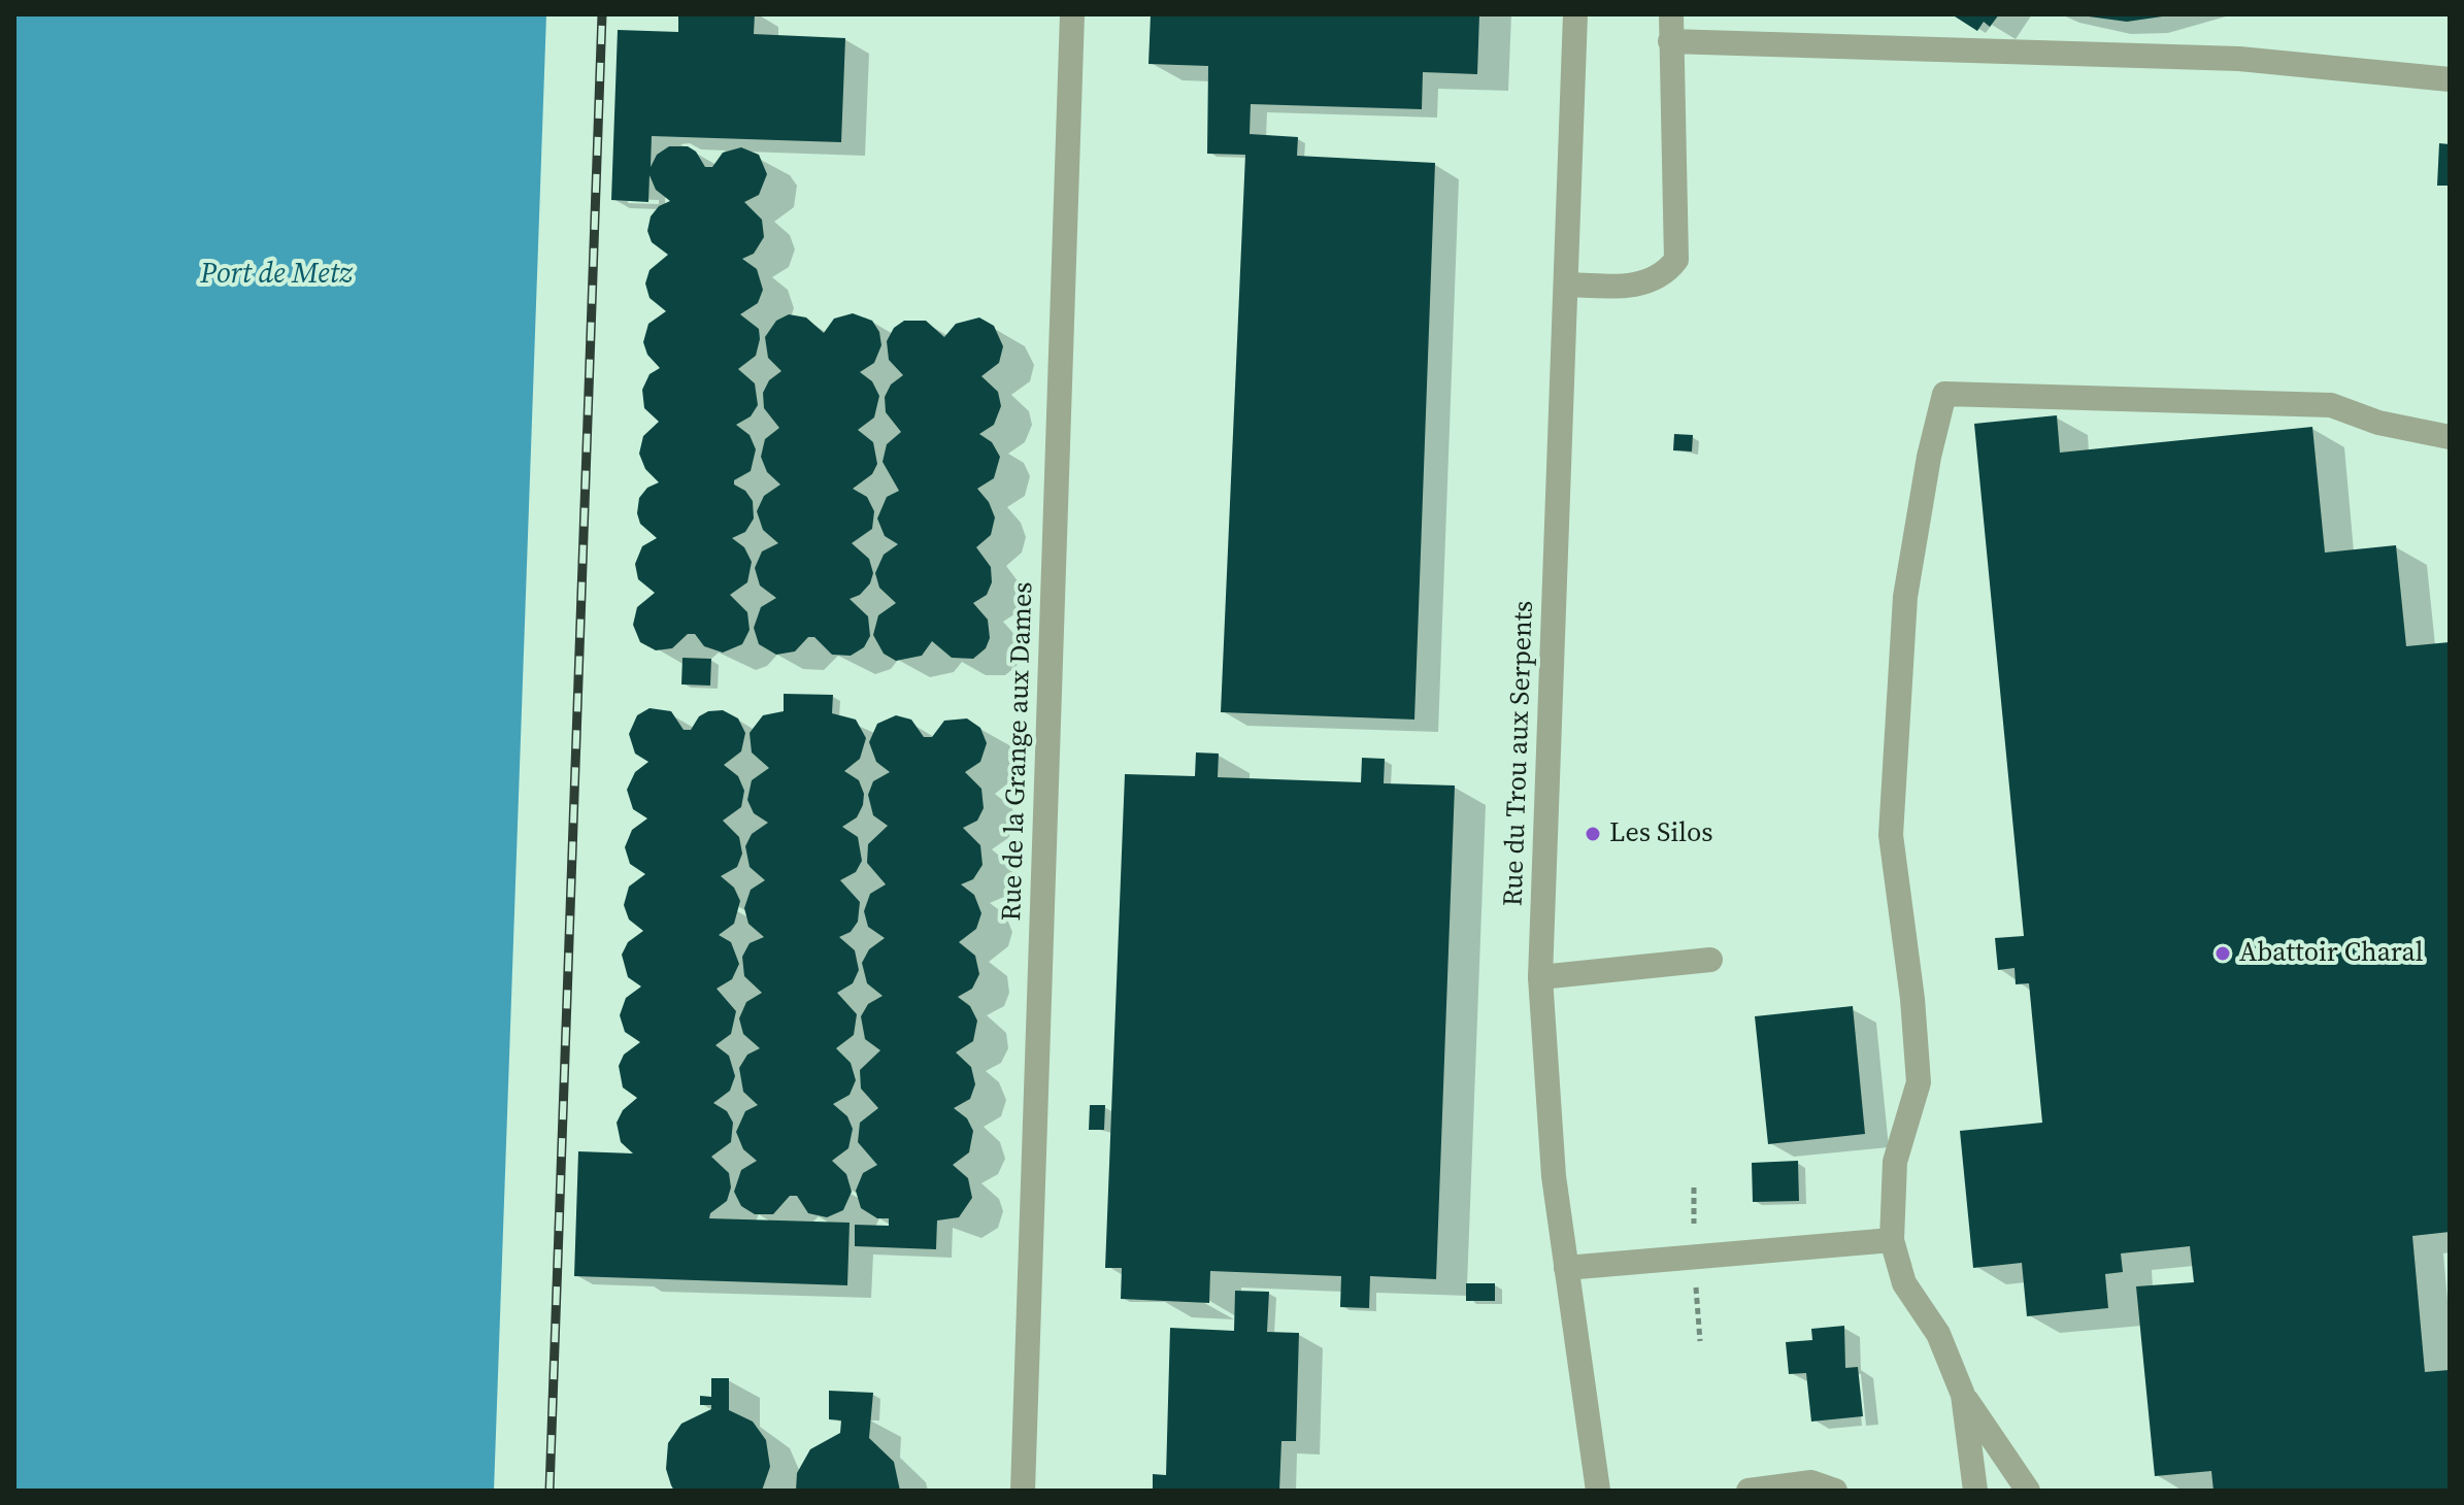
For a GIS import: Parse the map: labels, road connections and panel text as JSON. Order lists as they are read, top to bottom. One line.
{"streets":{"street":["Rue de la Grange aux Dames","Rue du Trou aux Serpents"]},"water":["Port de Metz"],"places":["Les Silos","Abattoir Charal"]}
